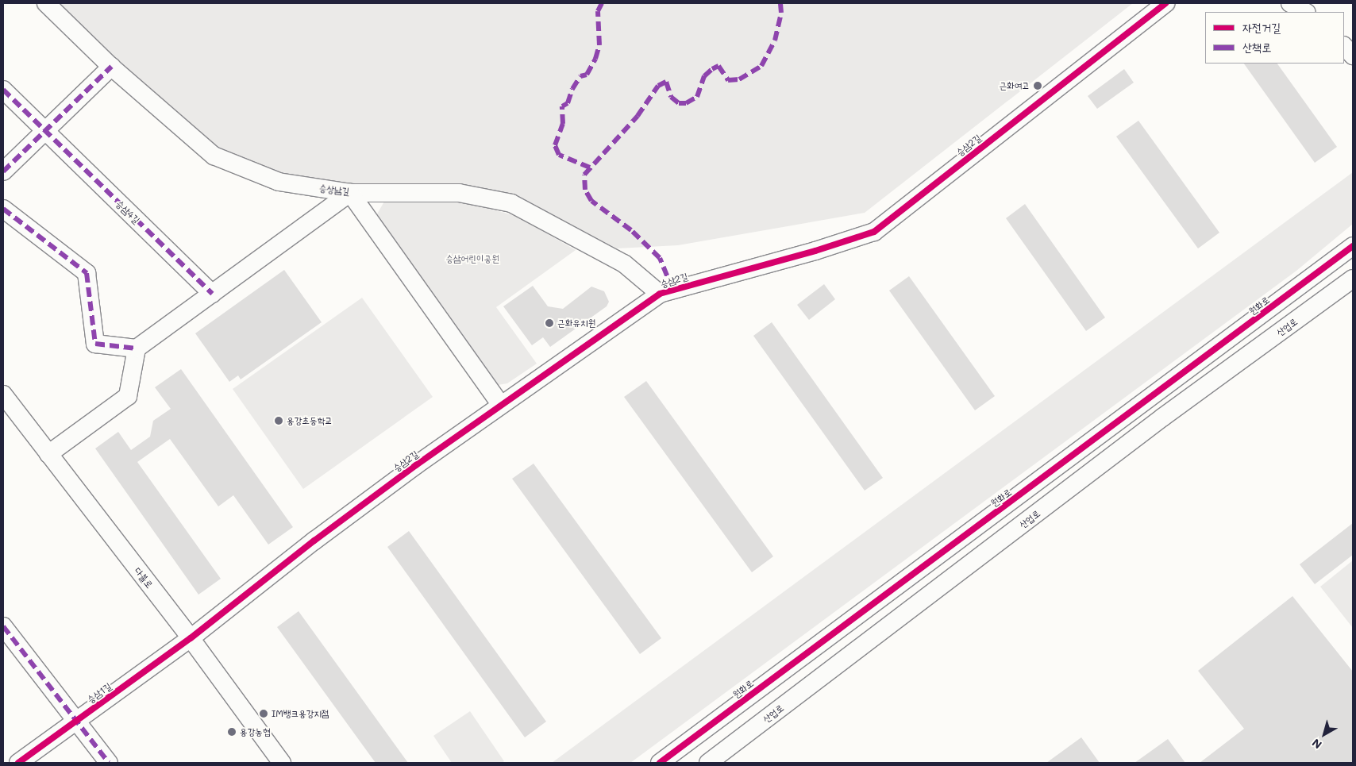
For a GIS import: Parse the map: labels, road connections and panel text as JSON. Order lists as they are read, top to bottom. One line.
{"streets":{"street":["승삼2길","승상남길","승삼4길","원화로","산업로","다불로","승삼1길"]},"crossings":[["승삼2길","승상남길"],["승삼2길","다불로"],["승삼2길","승삼1길"],["다불로","승삼1길"]],"parks":["승삼어린이공원"],"places":["근화여고","근화유치원","용강초등학교","IM뱅크용강지점","용강농협"],"legend":["자전거길","산책로"],"north":"bottom left"}
